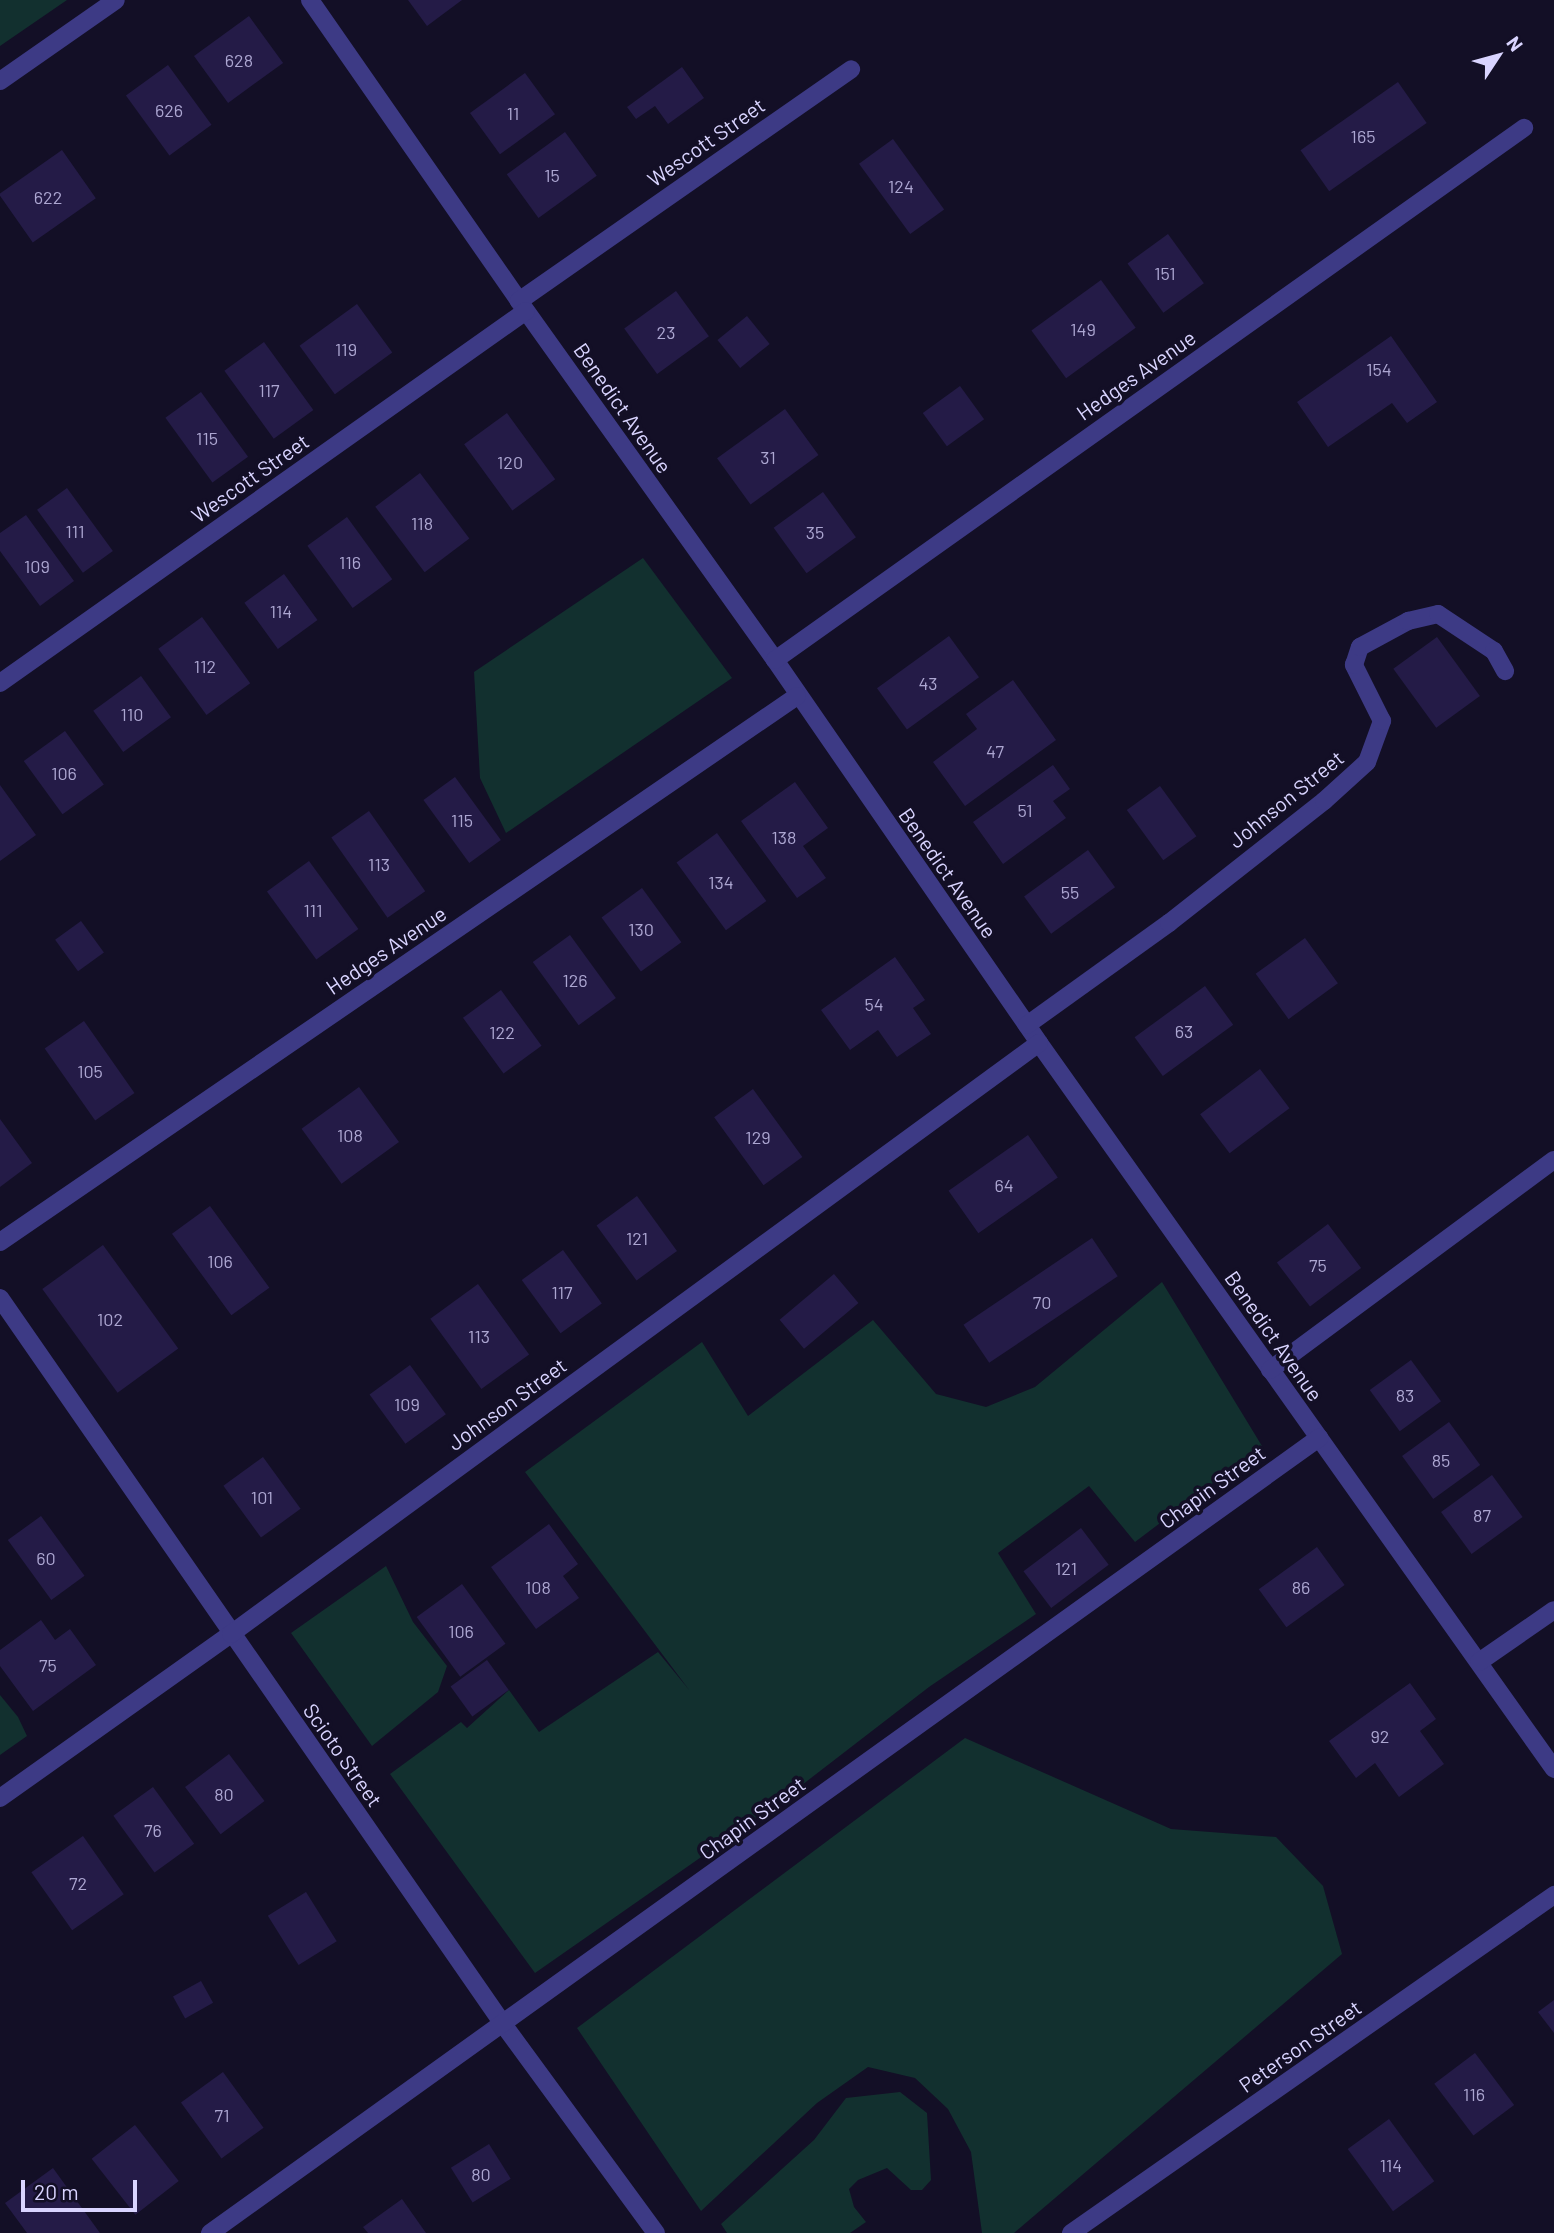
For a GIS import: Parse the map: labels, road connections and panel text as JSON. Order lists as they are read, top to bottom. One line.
{"streets":{"street":["Wescott Street","Hedges Avenue","Benedict Avenue","Johnson Street","Chapin Street","Scioto Street","Peterson Street"]},"crossings":[["Wescott Street","Benedict Avenue"],["Hedges Avenue","Benedict Avenue"],["Benedict Avenue","Johnson Street"],["Benedict Avenue","Chapin Street"],["Johnson Street","Scioto Street"],["Chapin Street","Scioto Street"]],"house_numbers":["628","626","11","165","15","124","622","151","149","23","119","154","117","115","31","120","118","111","35","116","109","114","112","43","110","47","106","51","115","138","113","134","55","111","130","126","54","63","122","105","108","129","64","121","106","75","117","70","102","113","83","109","85","101","87","60","121","108","86","106","75","92","80","76","72","116","71","114","80"],"scale_bar":"20 m","north":"top right"}
